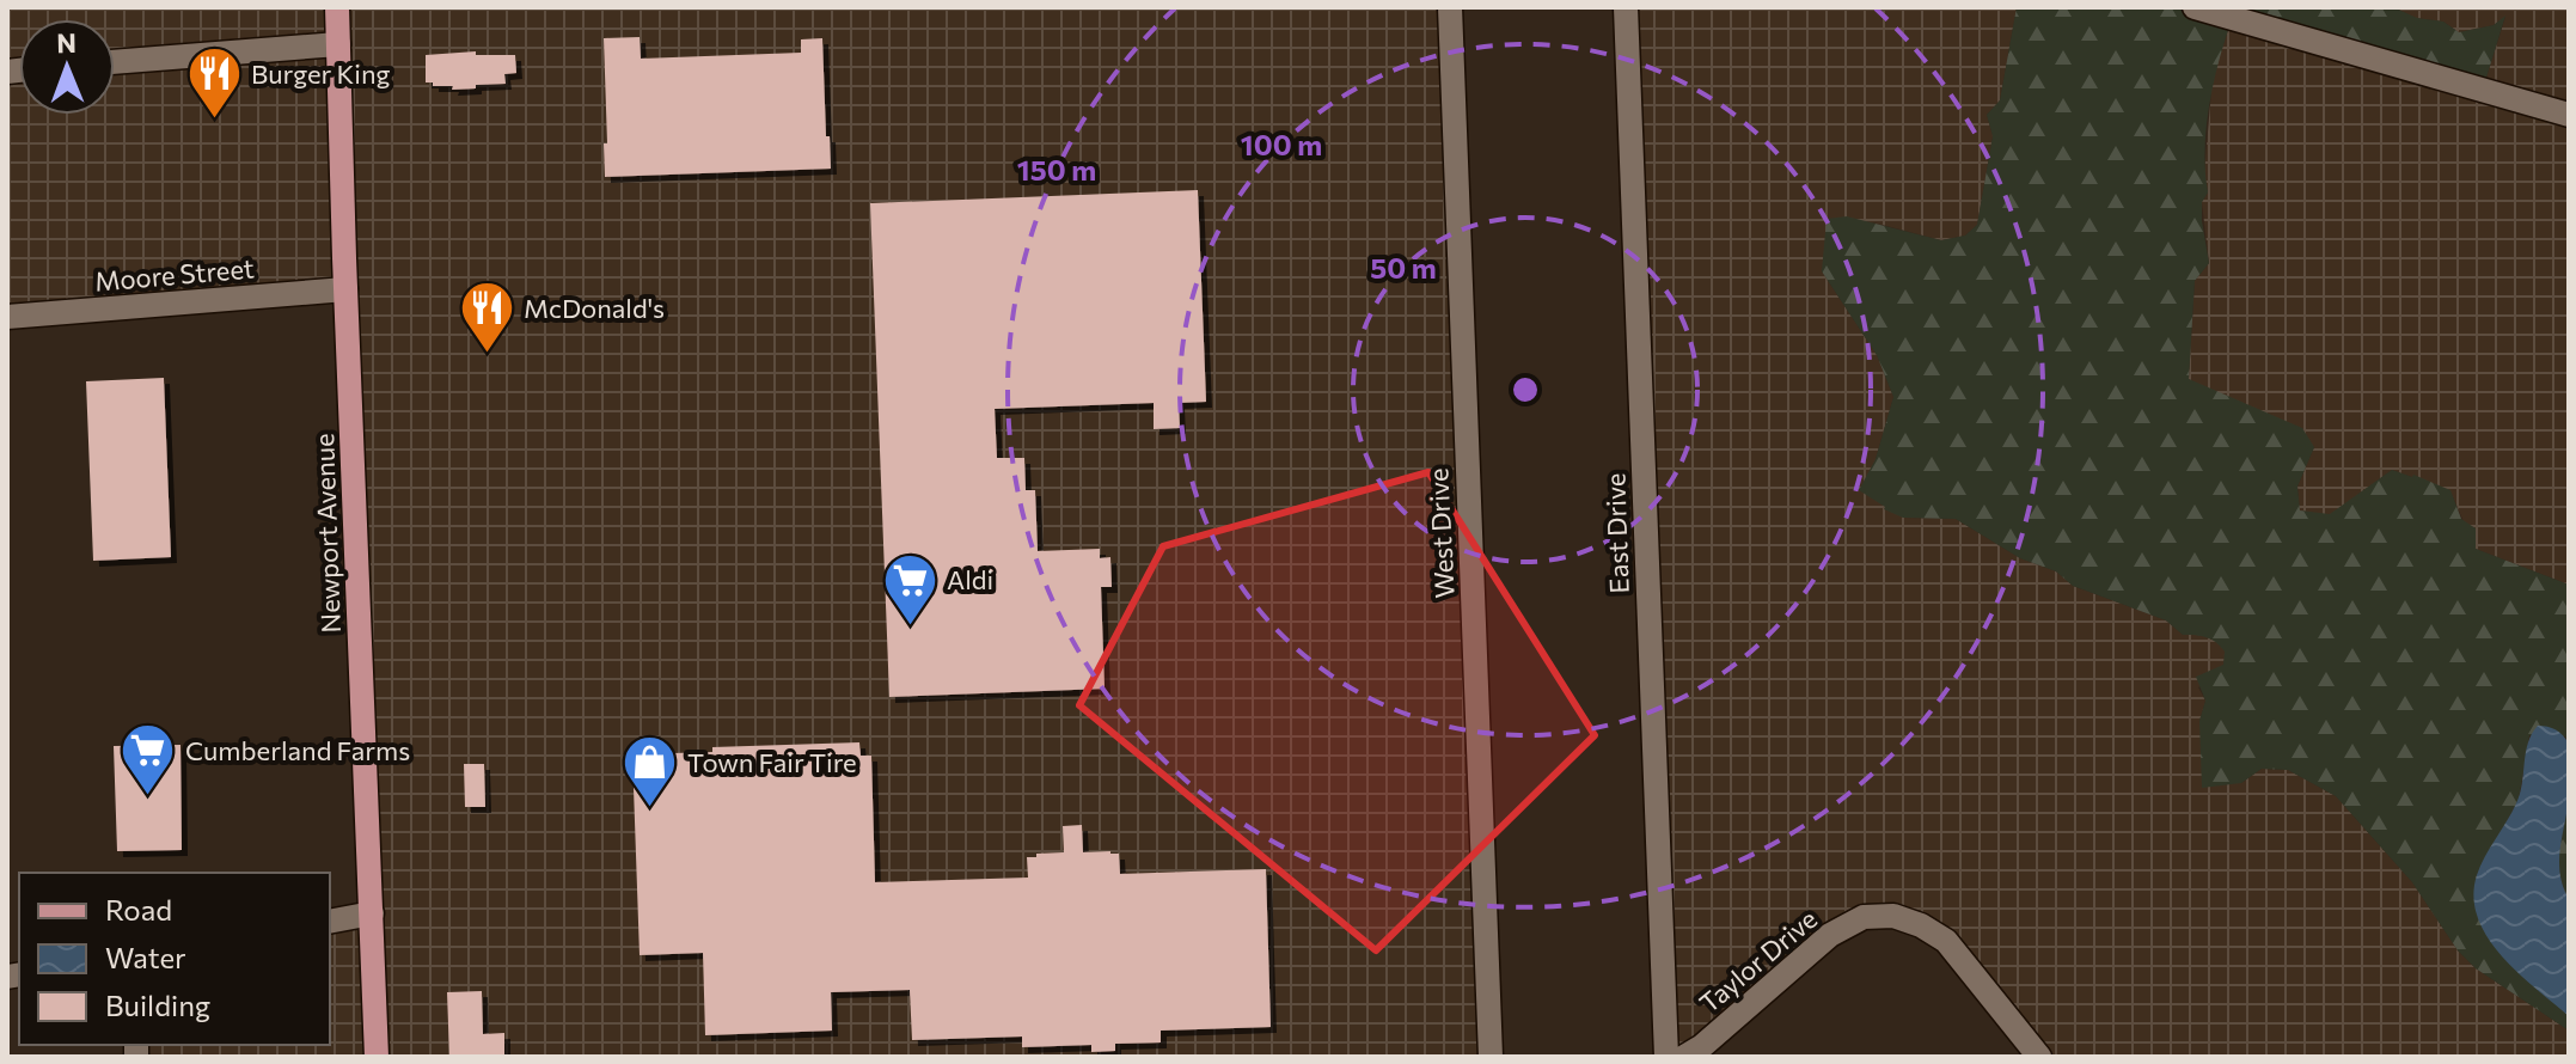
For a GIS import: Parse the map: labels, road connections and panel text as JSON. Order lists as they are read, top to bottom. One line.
{"streets":{"main road":["Newport Avenue"],"street":["Moore Street","West Drive","East Drive","Taylor Drive"]},"crossings":[["Moore Street","Newport Avenue"]],"places":{"restaurant":["Burger King","McDonald's"],"supermarket":["Aldi","Cumberland Farms"],"shop":["Town Fair Tire"]},"legend":["Road","Water","Building"],"north":"top","rings":["100 m","150 m","50 m"]}
